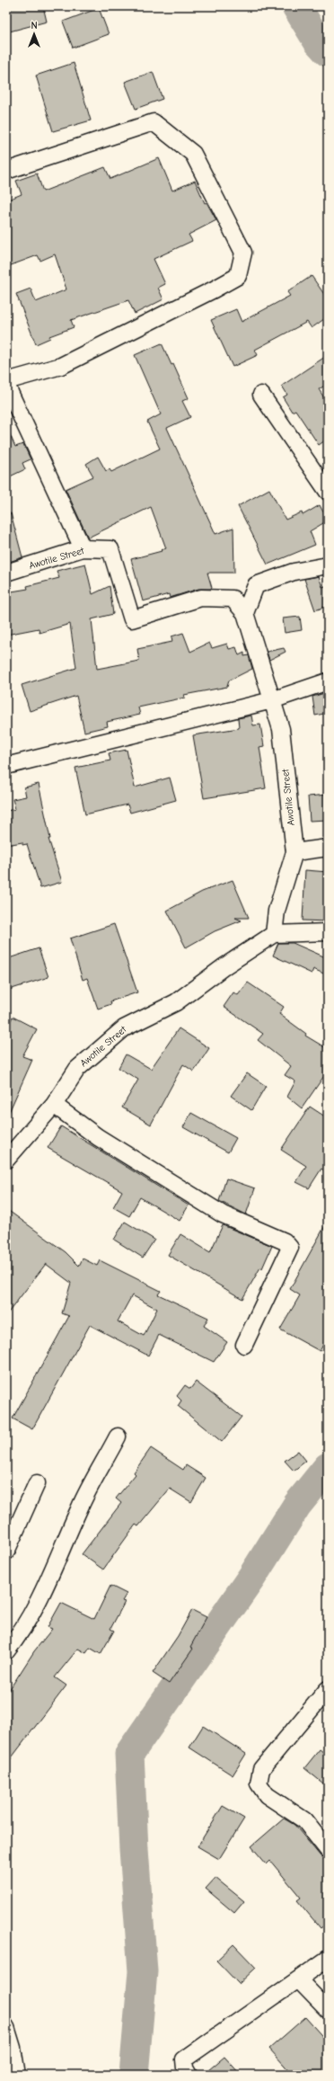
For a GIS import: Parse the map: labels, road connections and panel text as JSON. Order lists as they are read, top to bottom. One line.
{"streets":{"street":["Awotile Street"]},"north":"top"}
